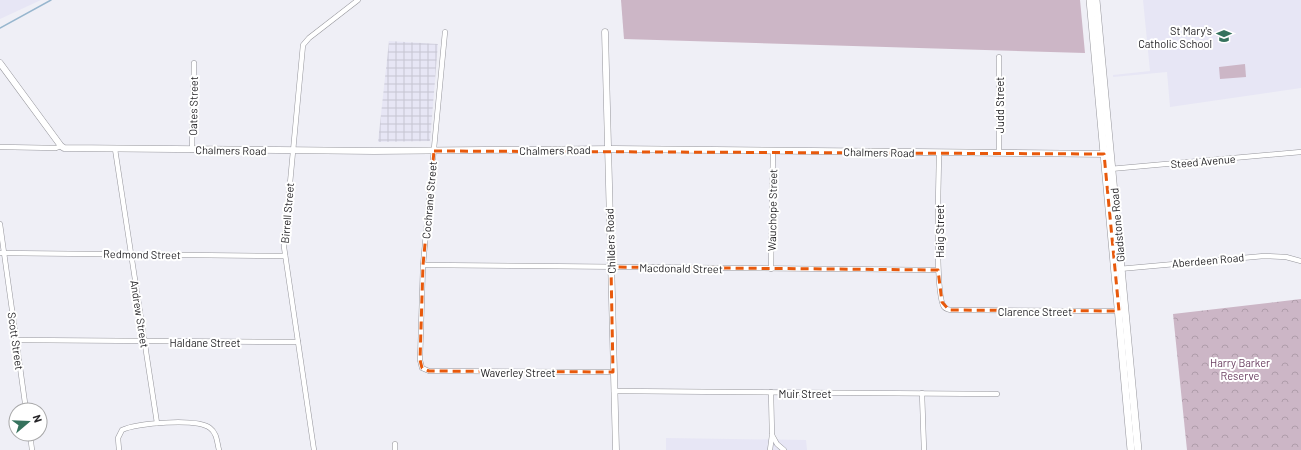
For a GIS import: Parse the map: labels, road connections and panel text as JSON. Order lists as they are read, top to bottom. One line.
{"streets":{"main road":["Gladstone Road"],"street":["Judd Street","Oates Street","Chalmers Road","Steed Avenue","Cochrane Street","Wauchope Street","Birrell Street","Haig Street","Childers Road","Redmond Street","Aberdeen Road","Macdonald Street","Clarence Street","Andrew Street","Scott Street","Haldane Street","Waverley Street","Muir Street"]},"crossings":[["Judd Street","Chalmers Road"],["Oates Street","Chalmers Road"],["Chalmers Road","Cochrane Street"],["Chalmers Road","Wauchope Street"],["Chalmers Road","Birrell Street"],["Chalmers Road","Gladstone Road"],["Chalmers Road","Haig Street"],["Chalmers Road","Childers Road"],["Chalmers Road","Andrew Street"],["Steed Avenue","Gladstone Road"],["Cochrane Street","Macdonald Street"],["Cochrane Street","Waverley Street"],["Wauchope Street","Macdonald Street"],["Birrell Street","Redmond Street"],["Birrell Street","Haldane Street"],["Gladstone Road","Aberdeen Road"],["Gladstone Road","Clarence Street"],["Haig Street","Macdonald Street"],["Haig Street","Clarence Street"],["Childers Road","Macdonald Street"],["Childers Road","Waverley Street"],["Childers Road","Muir Street"],["Redmond Street","Andrew Street"],["Redmond Street","Scott Street"],["Andrew Street","Haldane Street"],["Scott Street","Haldane Street"]],"parks":["Harry Barker Reserve"],"places":{"school or university":["St Mary's Catholic School"]},"north":"right"}
